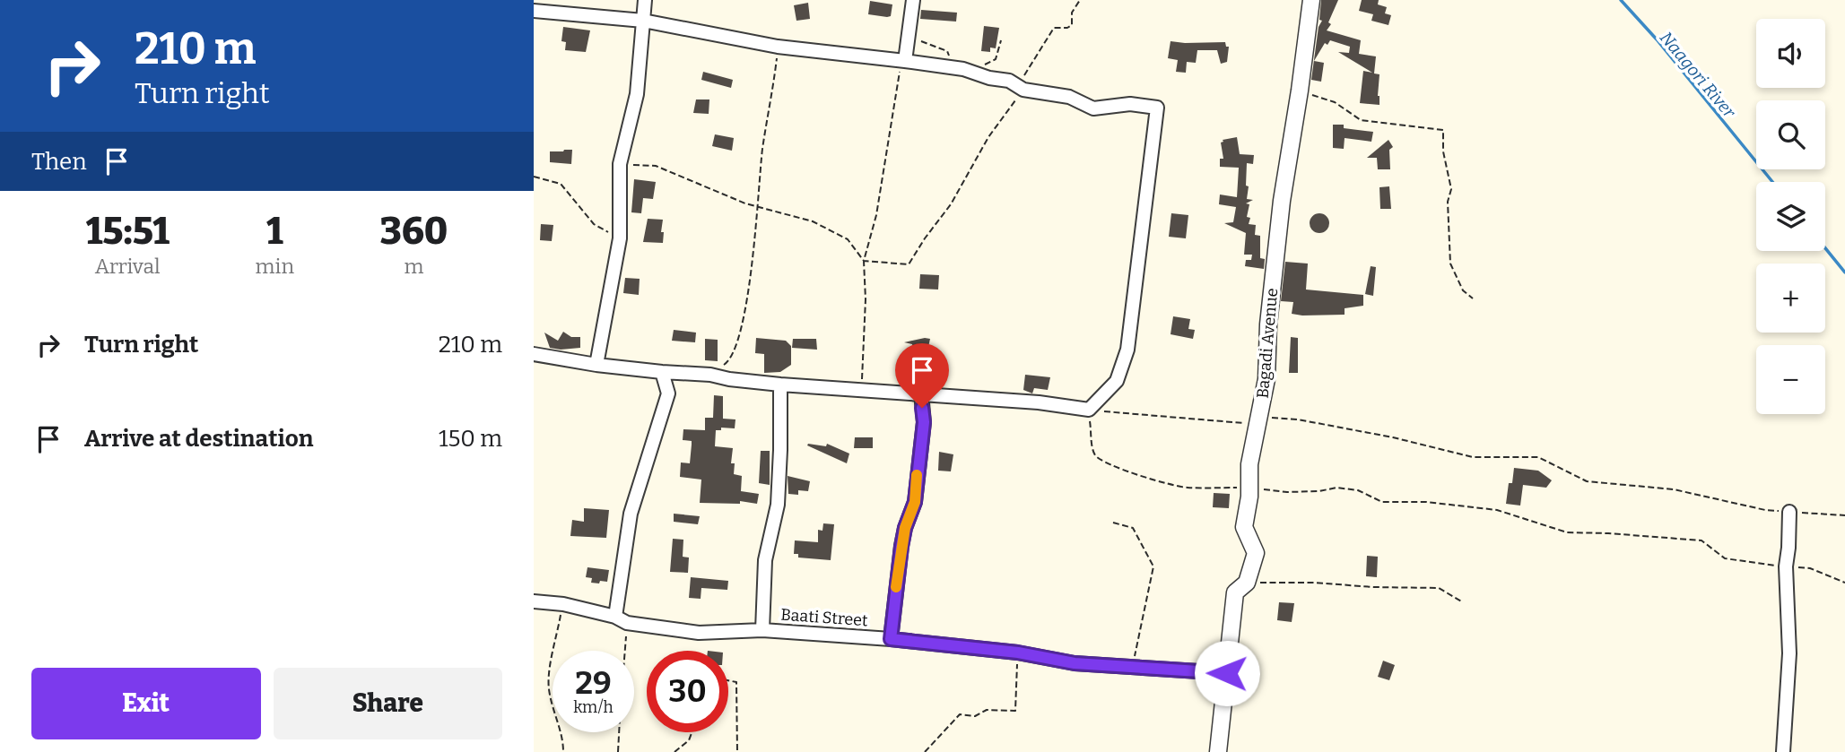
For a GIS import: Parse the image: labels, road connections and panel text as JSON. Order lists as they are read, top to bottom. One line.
{"streets":{"street":["Bagadi Avenue","Baati Street"]},"crossings":[["Bagadi Avenue","Baati Street"]],"water":["Naagori River"],"page":{"turn":["210 m","Turn right"],"map_buttons":["+","−"],"then":"Then","eta":["15:51","Arrival","1","min","360","m"],"list":[{"name":"Turn right","value":"210 m"},{"name":"Arrive at destination","value":"150 m"}],"speed":"29 km/h","limit":"30","buttons":["Exit","Share"]}}
